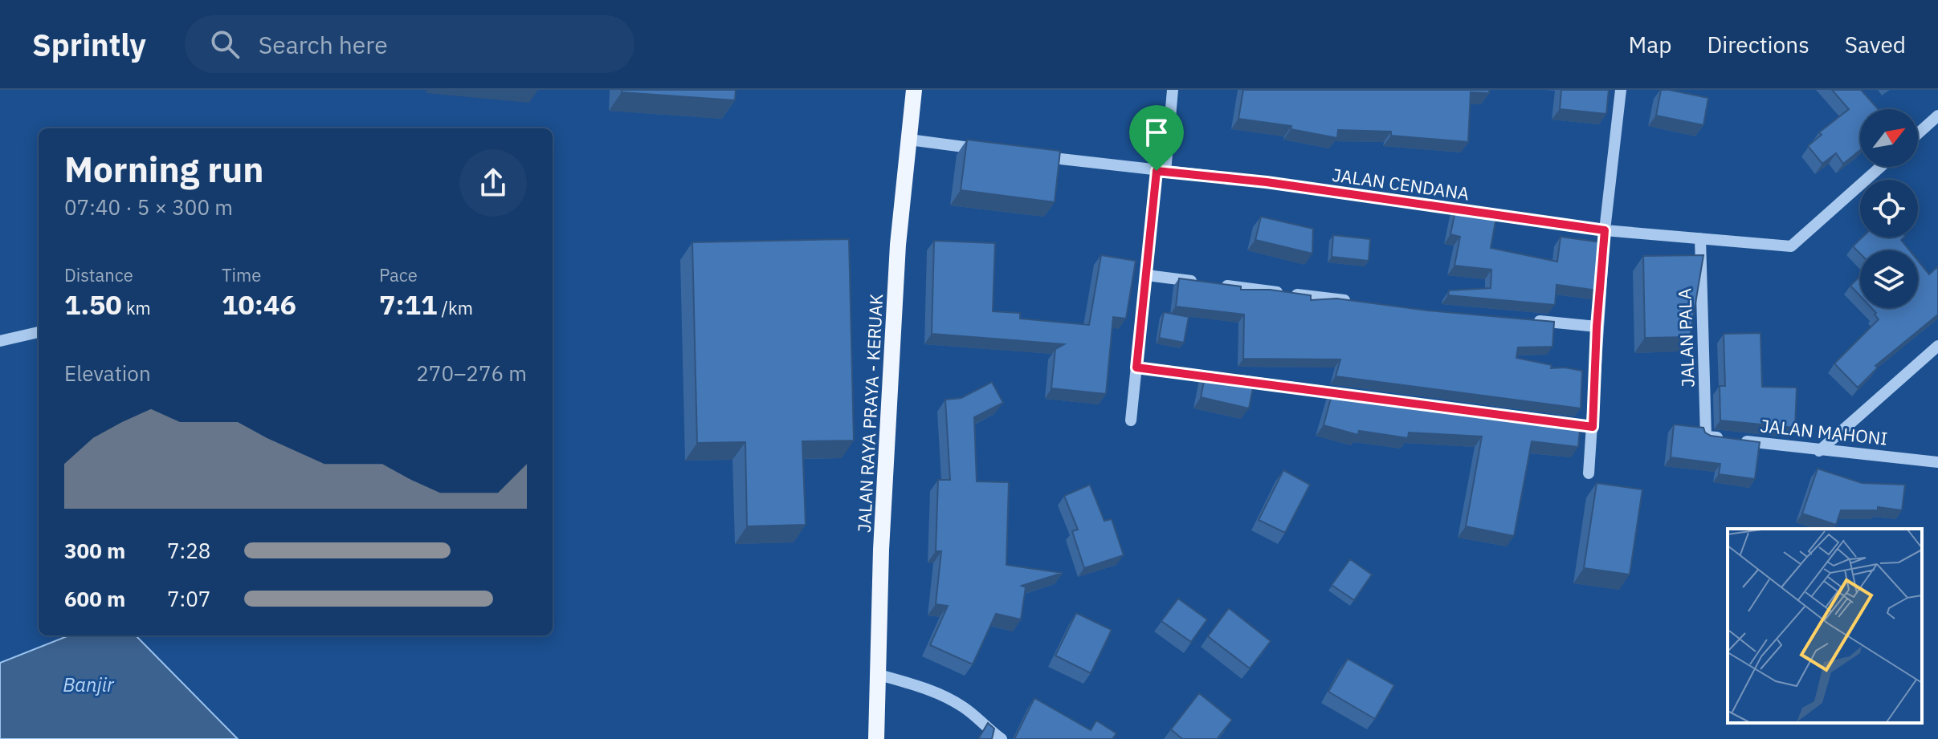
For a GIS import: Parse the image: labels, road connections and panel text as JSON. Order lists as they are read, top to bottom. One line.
{"streets":{"main road":["JALAN RAYA PRAYA - KERUAK"],"street":["JALAN CENDANA","JALAN PALA","JALAN MAHONI"]},"crossings":[["JALAN CENDANA","JALAN PALA"],["JALAN PALA","JALAN MAHONI"]],"water":["Banjir"],"north":"top right","page":{"header":"Sprintly","search":"Search here","nav":["Map","Directions","Saved"],"heading":["Morning run","07:40 · 5 × 300 m"],"stats":[["Distance","1.50 km"],["Time","10:46"],["Pace","7:11 /km"]],"chart":["Elevation","270–276 m"],"list":[{"name":"300 m","note":"7:28"},{"name":"600 m","note":"7:07"}]}}
